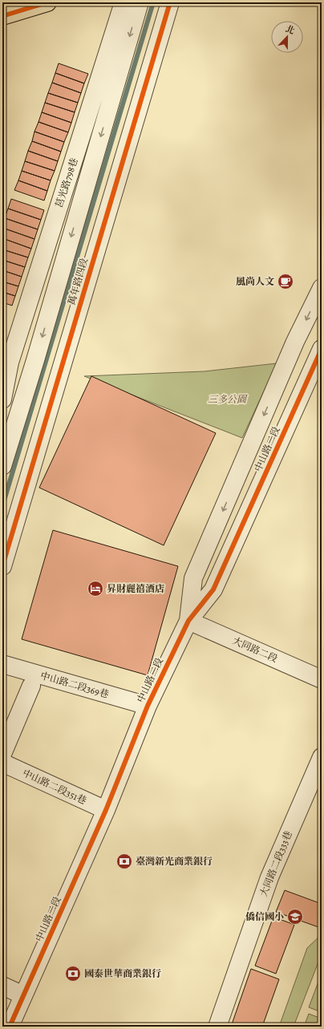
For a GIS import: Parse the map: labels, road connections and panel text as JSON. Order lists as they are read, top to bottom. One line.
{"streets":{"street":["莒光路798巷","萬年路四段","中山路二段","大同路二段","中山路二段369巷","中山路二段351巷","大同路二段333巷"]},"crossings":[["中山路二段","大同路二段"],["中山路二段","中山路二段369巷"],["中山路二段","中山路二段351巷"]],"parks":["三多公園"],"places":{"cafe":["風尚人文"],"hotel":["昇財麗禧酒店"],"bank":["臺灣新光商業銀行","國泰世華商業銀行"],"school or university":["僑信國小"]},"north":"top"}
